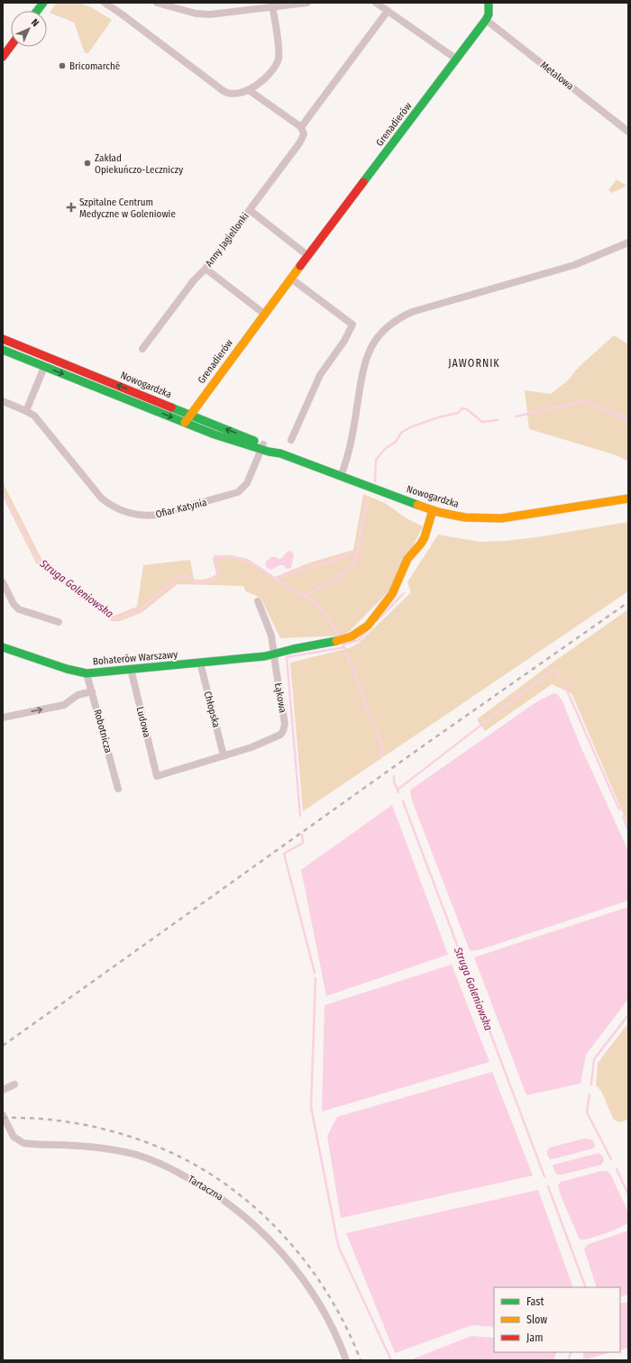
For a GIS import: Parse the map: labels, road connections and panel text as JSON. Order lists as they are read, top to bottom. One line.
{"streets":{"street":["Metalowa","Grenadierów","Anny Jagiellonki","Nowogardzka","Ofiar Katynia","Bohaterów Warszawy","Łąkowa","Chłopska","Ludowa","Robotnicza","Tartaczna"]},"crossings":[["Metalowa","Grenadierów"],["Grenadierów","Nowogardzka"],["Nowogardzka","Ofiar Katynia"],["Nowogardzka","Bohaterów Warszawy"],["Bohaterów Warszawy","Łąkowa"],["Bohaterów Warszawy","Chłopska"],["Bohaterów Warszawy","Ludowa"],["Bohaterów Warszawy","Robotnicza"],["Łąkowa","Chłopska"],["Łąkowa","Ludowa"],["Chłopska","Ludowa"]],"districts":["JAWORNIK"],"water":["Struga Goleniowska"],"places":{"other":["Bricomarché","Zakład Opiekuńczo-Leczniczy"],"health":["Szpitalne Centrum Medyczne w Goleniowie"]},"legend":["Fast","Slow","Jam"],"north":"top right"}
